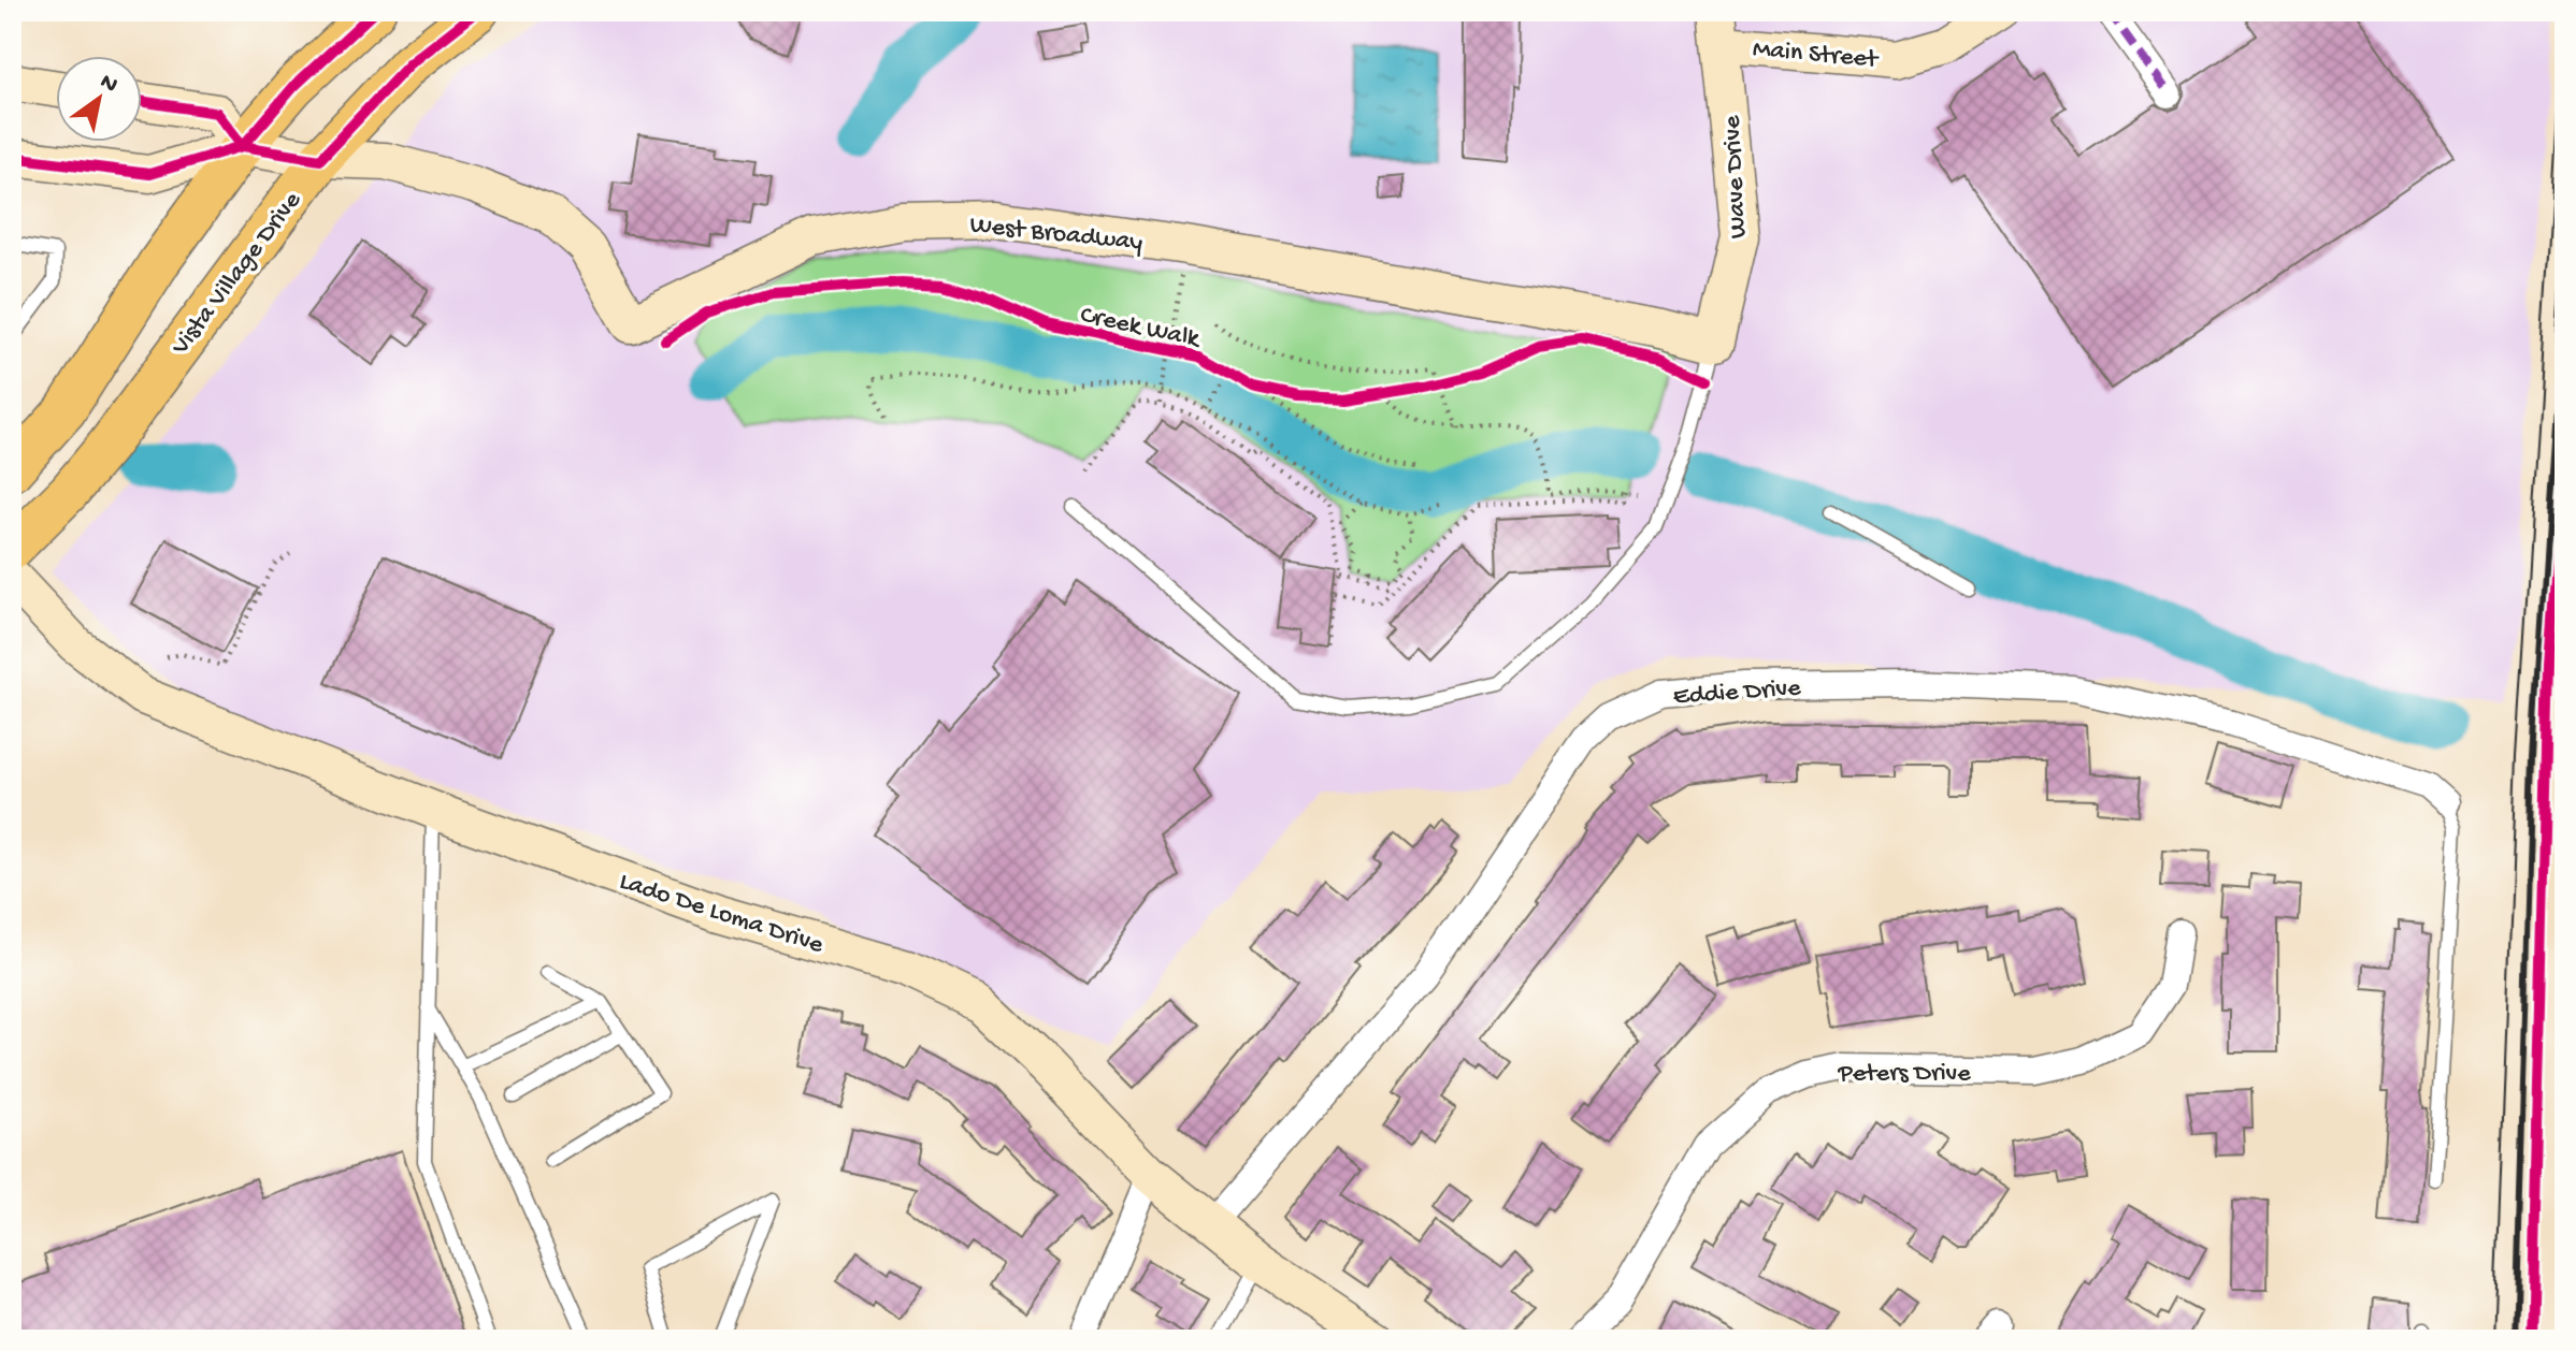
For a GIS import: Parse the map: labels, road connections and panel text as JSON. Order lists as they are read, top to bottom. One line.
{"streets":{"main road":["Vista Village Drive"],"street":["Main Street","Wave Drive","West Broadway","Eddie Drive","Lado De Loma Drive","Peters Drive"],"cycle path":["Creek Walk"]},"crossings":[["Main Street","Wave Drive"],["Wave Drive","West Broadway"],["West Broadway","Vista Village Drive"],["Eddie Drive","Lado De Loma Drive"]],"north":"top right"}
